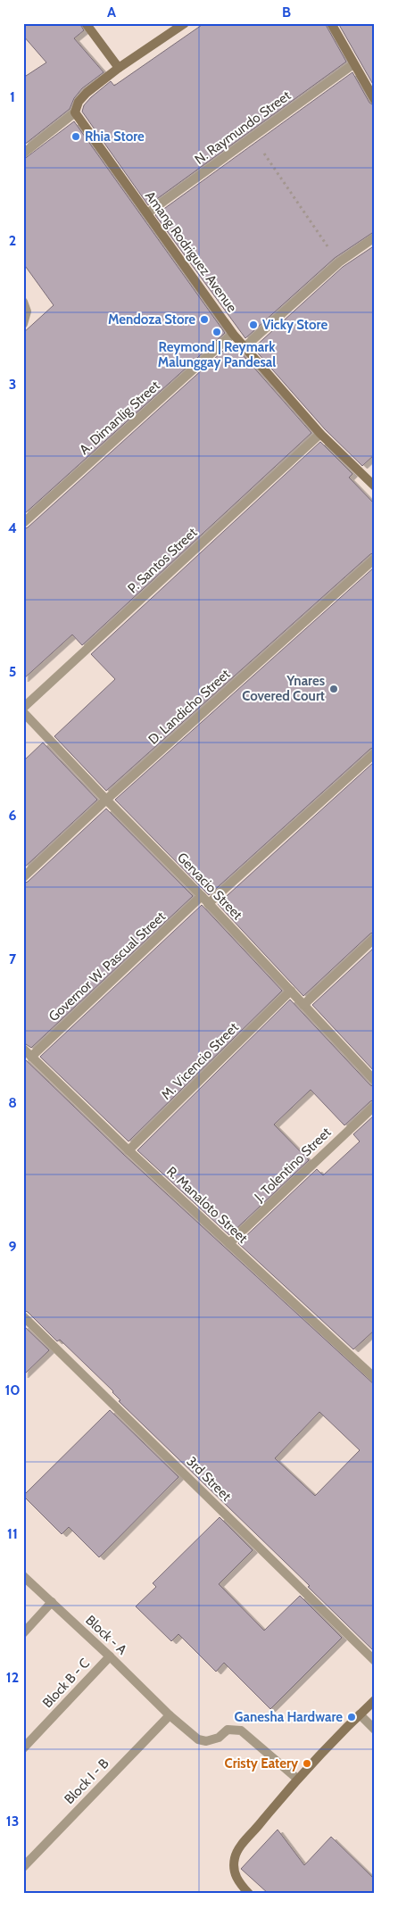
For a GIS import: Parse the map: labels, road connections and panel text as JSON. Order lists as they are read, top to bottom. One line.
{"streets":{"street":["N. Raymundo Street","Amang Rodriguez Avenue","A. Dimanlig Street","P. Santos Street","D. Landicho Street","Gervacio Street","Governor W. Pascual Street","M. Vicencio Street","J. Tolentino Street","R. Manaloto Street","3rd Street","Block - A","Block B - C","Block I - B"]},"crossings":[["N. Raymundo Street","Amang Rodriguez Avenue"],["Amang Rodriguez Avenue","A. Dimanlig Street"],["Amang Rodriguez Avenue","P. Santos Street"],["D. Landicho Street","Gervacio Street"],["Gervacio Street","Governor W. Pascual Street"],["Gervacio Street","M. Vicencio Street"],["Governor W. Pascual Street","R. Manaloto Street"],["M. Vicencio Street","R. Manaloto Street"],["J. Tolentino Street","R. Manaloto Street"],["Block - A","Block B - C"],["Block - A","Block I - B"]],"places":["Rhia Store","Mendoza Store","Vicky Store","Reymond | Reymark Malunggay Pandesal","Ynares Covered Court","Ganesha Hardware","Cristy Eatery"],"grid":{"columns":["A","B"],"rows":["1","2","3","4","5","6","7","8","9","10","11","12","13"]}}
